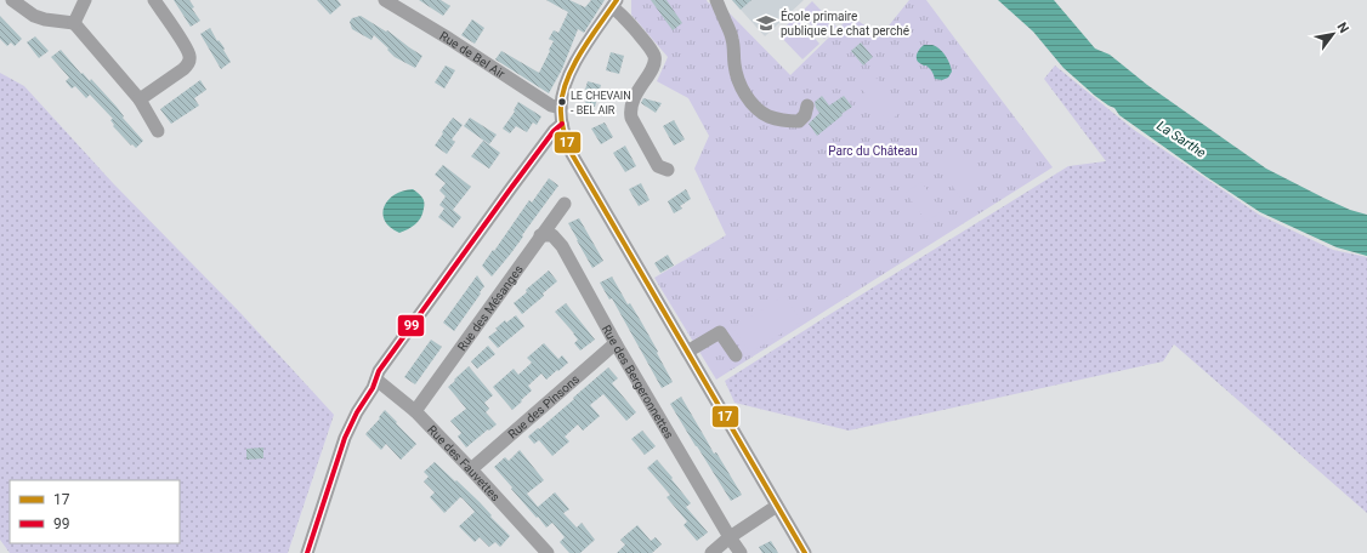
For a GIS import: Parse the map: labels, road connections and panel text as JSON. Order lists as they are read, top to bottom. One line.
{"streets":{"street":["Rue de Bel Air","Rue des Mésanges","Rue des Bergeronnettes","Rue des Pinsons","Rue des Fauvettes"]},"crossings":[["Rue des Mésanges","Rue des Bergeronnettes"],["Rue des Mésanges","Rue des Fauvettes"],["Rue des Bergeronnettes","Rue des Pinsons"],["Rue des Pinsons","Rue des Fauvettes"]],"water":["La Sarthe"],"parks":["Parc du Château"],"places":{"school or university":["École primaire publique Le chat perché"],"other":["LE CHEVAIN - BEL AIR"]},"lines":["transit line 17","transit line 99"],"legend":["17","99"],"north":"top right"}
